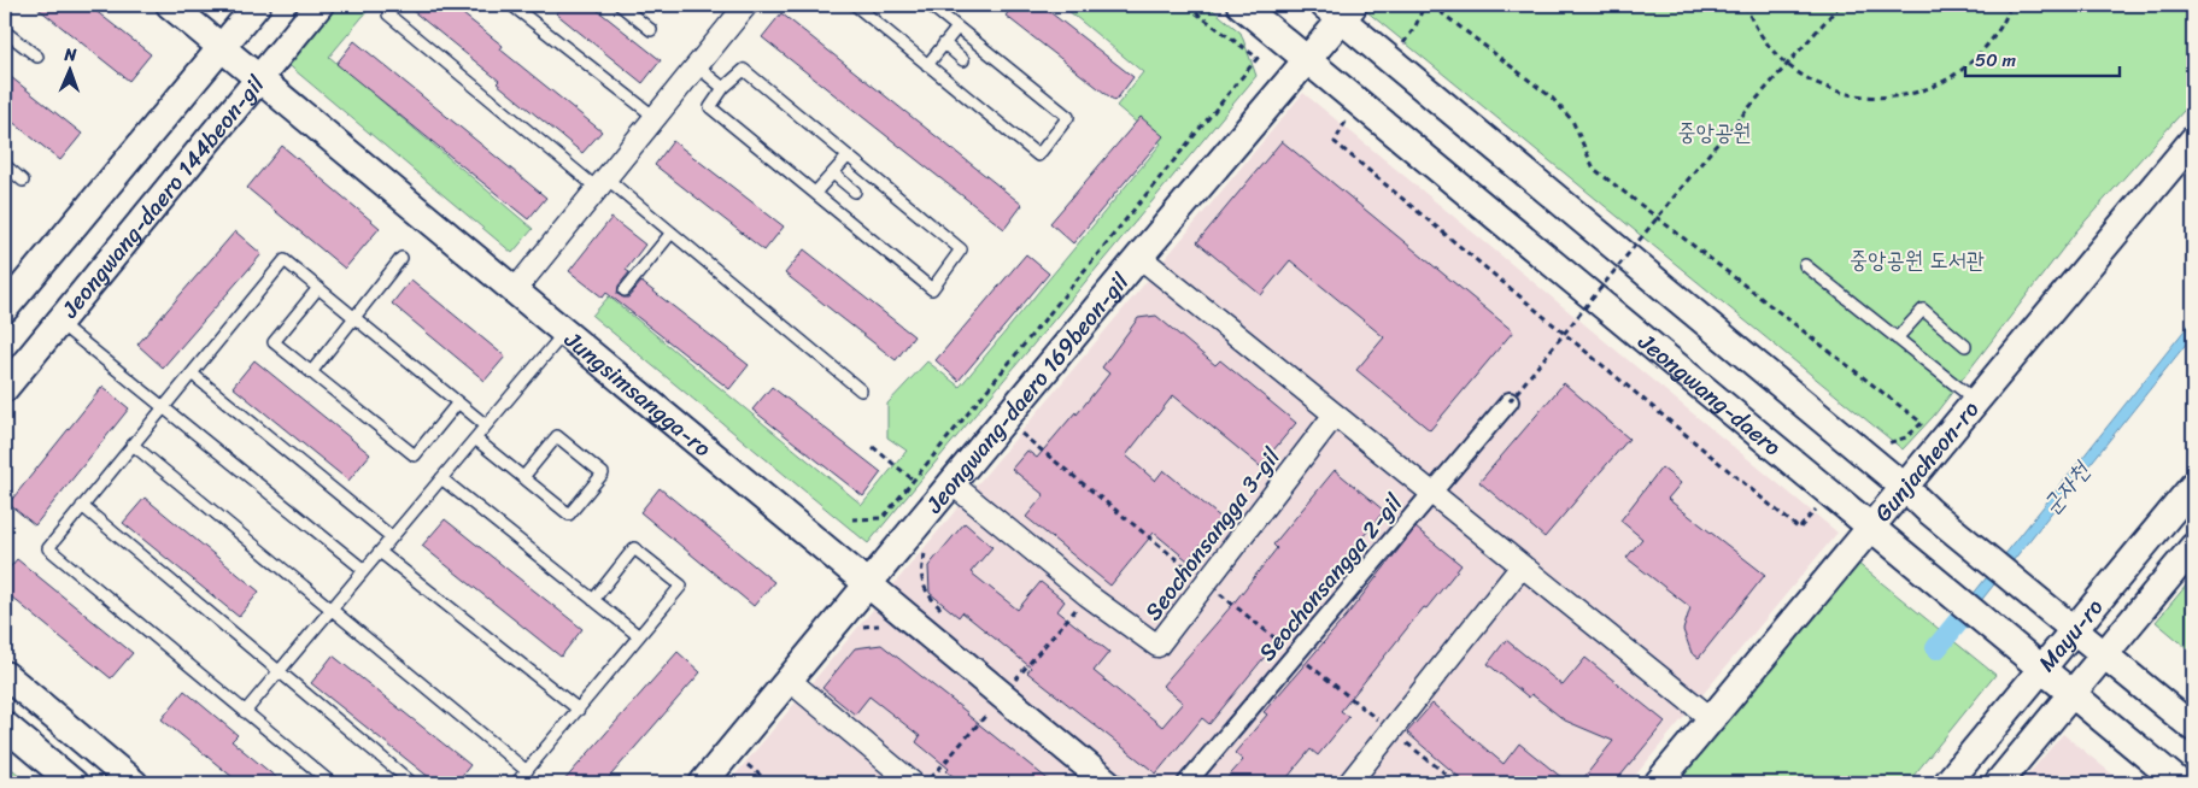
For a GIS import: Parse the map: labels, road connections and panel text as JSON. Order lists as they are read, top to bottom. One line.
{"streets":{"street":["Jeongwang-daero 144beon-gil","Jeongwang-daero 169beon-gil","Jungsimsangga-ro","Jeongwang-daero","Gunjacheon-ro","Seochonsangga 3-gil","Seochonsangga 2-gil","Mayu-ro"]},"crossings":[["Jeongwang-daero 144beon-gil","Jungsimsangga-ro"],["Jeongwang-daero 169beon-gil","Jungsimsangga-ro"],["Jeongwang-daero 169beon-gil","Jeongwang-daero"],["Jeongwang-daero 169beon-gil","Seochonsangga 3-gil"],["Jeongwang-daero","Gunjacheon-ro"],["Jeongwang-daero","Mayu-ro"]],"water":["군자천"],"parks":["중앙공원","중앙공원 도서관"],"scale_bar":"50 m","north":"top"}
